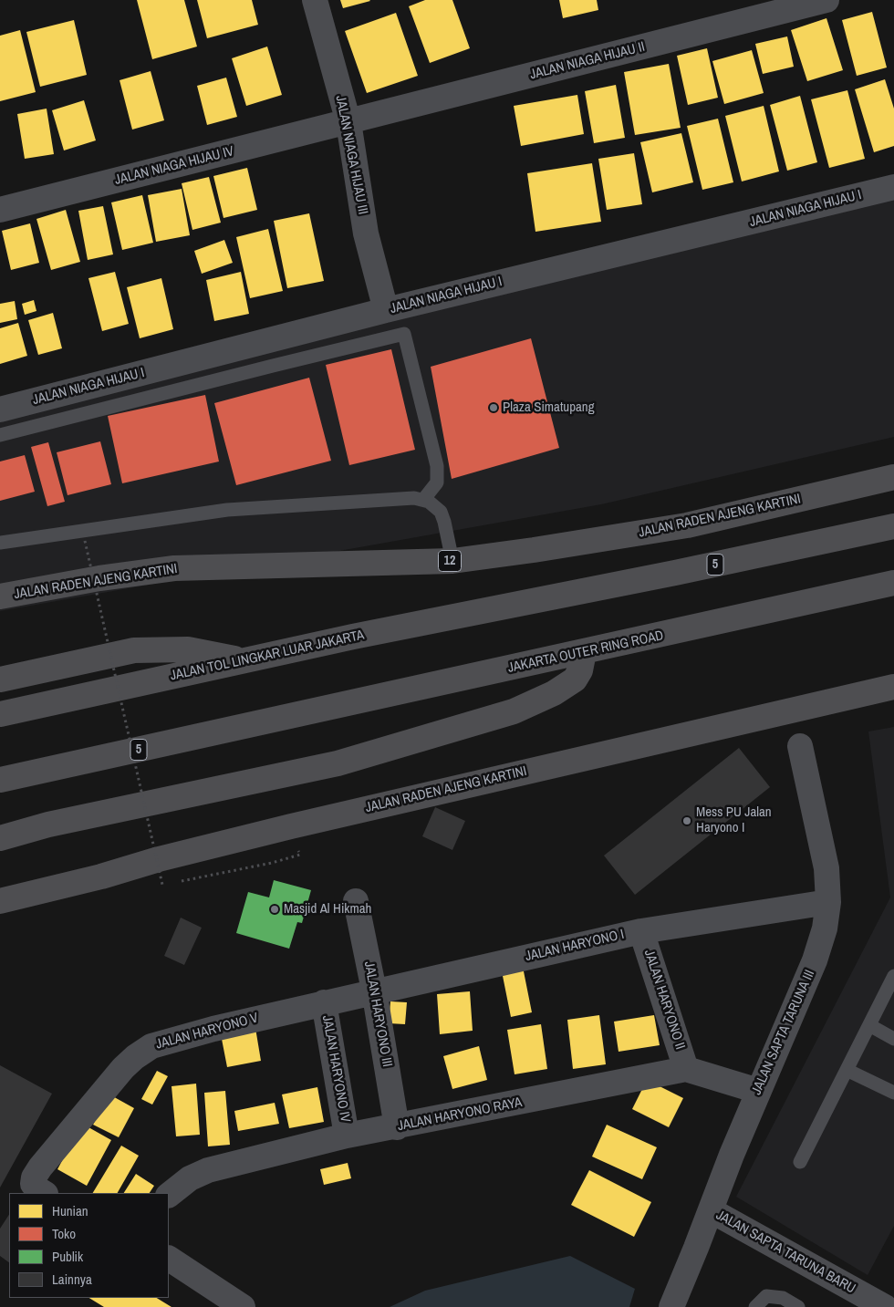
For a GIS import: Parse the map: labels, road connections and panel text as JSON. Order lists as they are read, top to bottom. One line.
{"streets":{"highway":["JALAN RADEN AJENG KARTINI","12","5","JAKARTA OUTER RING ROAD","JALAN TOL LINGKAR LUAR JAKARTA"],"street":["JALAN NIAGA HIJAU II","JALAN NIAGA HIJAU III","JALAN NIAGA HIJAU IV","JALAN NIAGA HIJAU I","JALAN HARYONO I","JALAN HARYONO II","JALAN HARYONO III","JALAN HARYONO V","JALAN SAPTA TARUNA III","JALAN HARYONO IV","JALAN HARYONO RAYA","JALAN SAPTA TARUNA BARU"]},"crossings":[["JALAN NIAGA HIJAU II","JALAN NIAGA HIJAU III"],["JALAN NIAGA HIJAU II","JALAN NIAGA HIJAU IV"],["JALAN NIAGA HIJAU III","JALAN NIAGA HIJAU IV"],["JALAN NIAGA HIJAU III","JALAN NIAGA HIJAU I"],["5","JAKARTA OUTER RING ROAD"],["JALAN HARYONO I","JALAN HARYONO II"],["JALAN HARYONO I","JALAN HARYONO III"],["JALAN HARYONO I","JALAN HARYONO V"],["JALAN HARYONO I","JALAN SAPTA TARUNA III"],["JALAN HARYONO I","JALAN HARYONO IV"],["JALAN HARYONO II","JALAN HARYONO RAYA"],["JALAN HARYONO III","JALAN HARYONO RAYA"],["JALAN HARYONO V","JALAN HARYONO IV"],["JALAN SAPTA TARUNA III","JALAN HARYONO RAYA"],["JALAN SAPTA TARUNA III","JALAN SAPTA TARUNA BARU"],["JALAN HARYONO IV","JALAN HARYONO RAYA"]],"places":["Plaza Simatupang","Mess PU Jalan Haryono I","Masjid Al Hikmah"],"legend":["Hunian","Toko","Publik","Lainnya"]}
